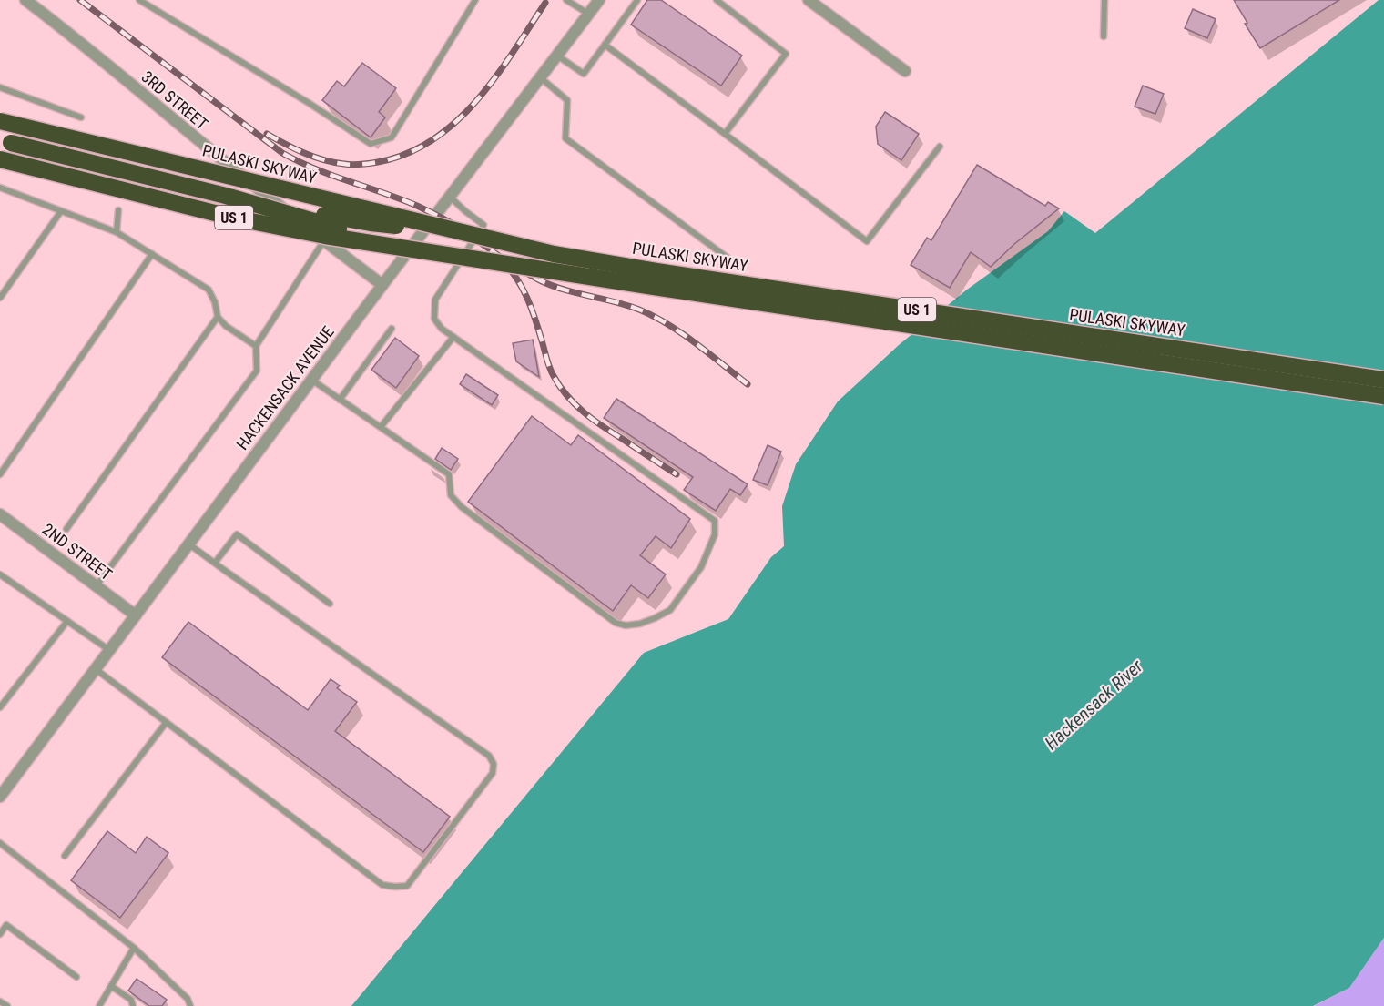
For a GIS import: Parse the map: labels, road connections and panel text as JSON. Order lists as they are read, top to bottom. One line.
{"streets":{"highway":["PULASKI SKYWAY","US 1"],"street":["3RD STREET","HACKENSACK AVENUE","2ND STREET"]},"crossings":[["3RD STREET","HACKENSACK AVENUE"],["HACKENSACK AVENUE","2ND STREET"]],"water":["Hackensack River"]}
